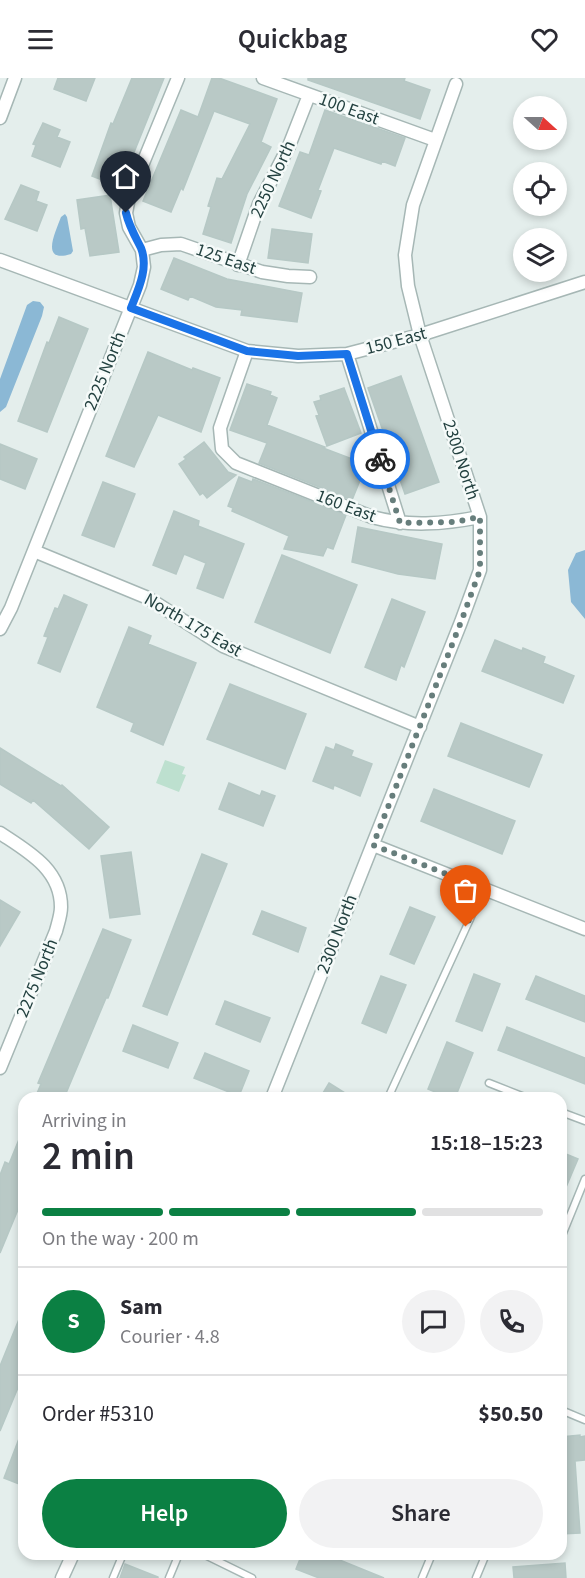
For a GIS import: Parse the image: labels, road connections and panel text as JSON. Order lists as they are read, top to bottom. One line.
{"streets":{"street":["100 East","2250 North","125 East","150 East","2225 North","2300 North","160 East","North 175 East","2275 North"]},"crossings":[["100 East","2250 North"],["100 East","2300 North"],["2250 North","125 East"],["125 East","2225 North"],["150 East","2225 North"],["150 East","2300 North"],["150 East","160 East"],["2225 North","North 175 East"],["2300 North","160 East"],["2300 North","North 175 East"]],"north":"right","page":{"header":"Quickbag","heading":["2 min","Arriving in","15:18–15:23"],"panel":["Sam","Courier · 4.8","Order #5310","$50.50"],"bar":"On the way · 200 m","round":"S","buttons":["Help","Share"]}}
